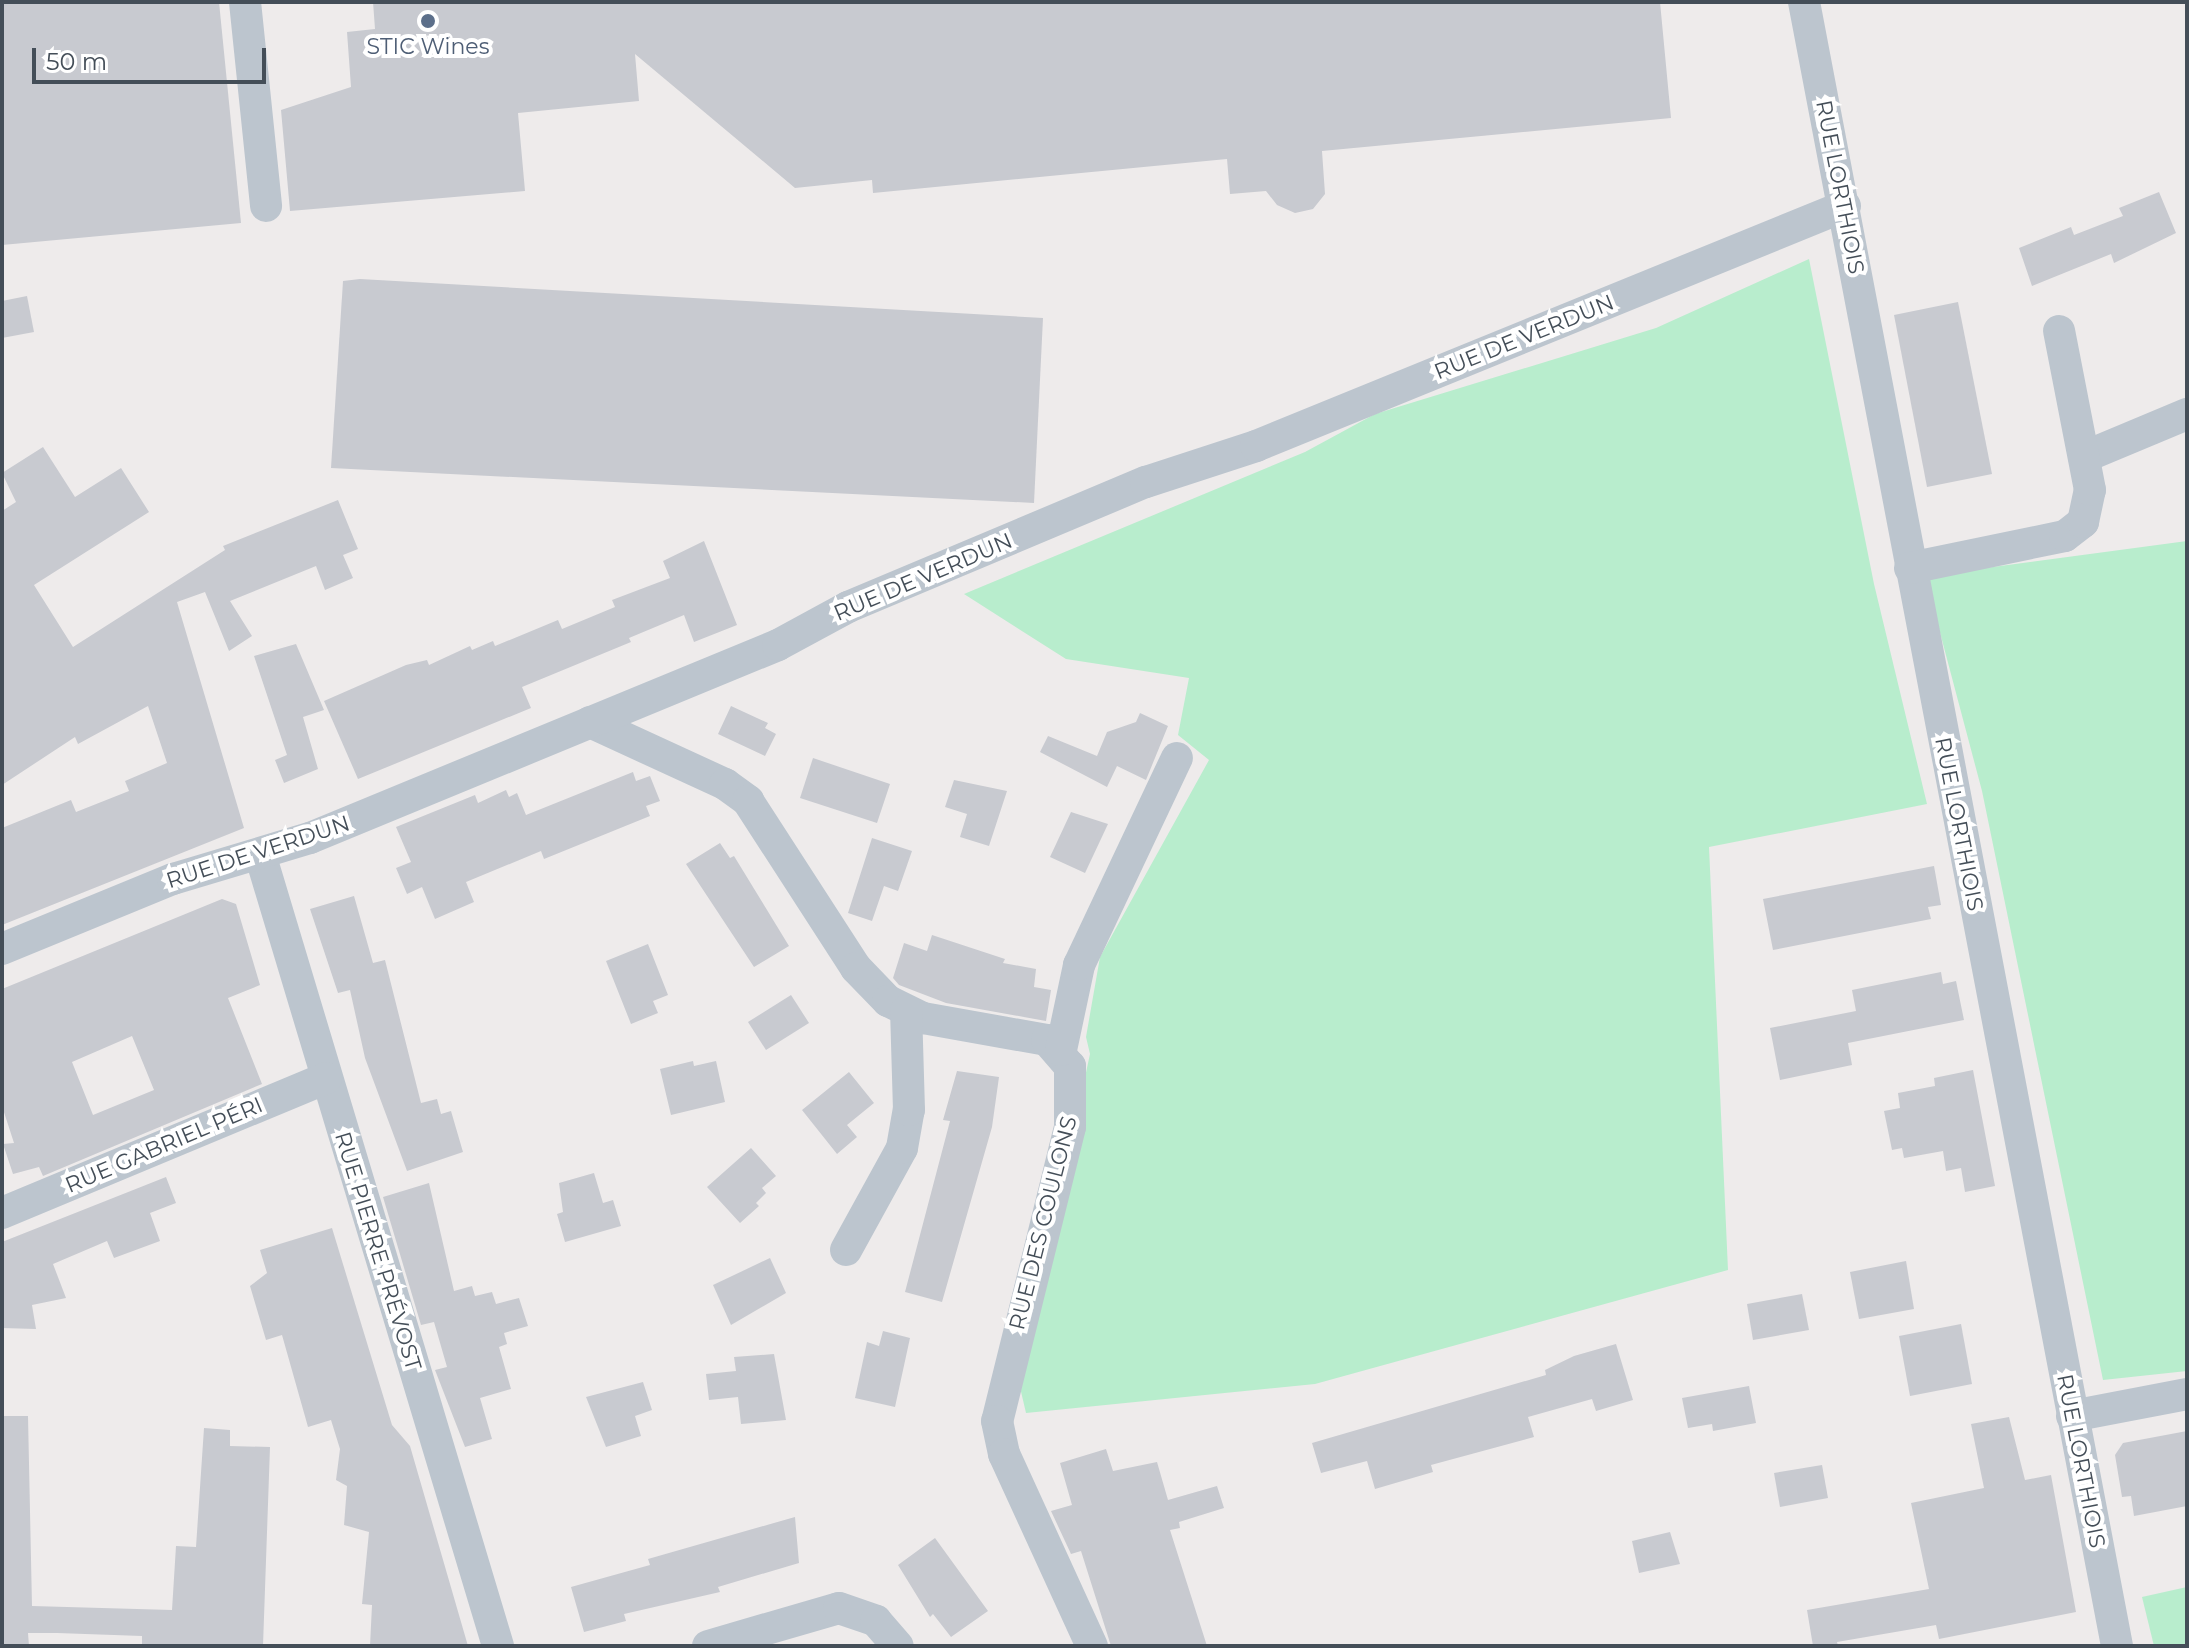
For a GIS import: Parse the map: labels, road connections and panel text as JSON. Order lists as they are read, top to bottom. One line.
{"streets":{"street":["RUE LORTHIOIS","RUE DE VERDUN","RUE GABRIEL PÉRI","RUE DES COULONS","RUE PIERRE PRÉVOST"]},"crossings":[["RUE LORTHIOIS","RUE DE VERDUN"],["RUE DE VERDUN","RUE PIERRE PRÉVOST"],["RUE GABRIEL PÉRI","RUE PIERRE PRÉVOST"]],"places":["STIC Wines"],"scale_bar":"50 m"}
